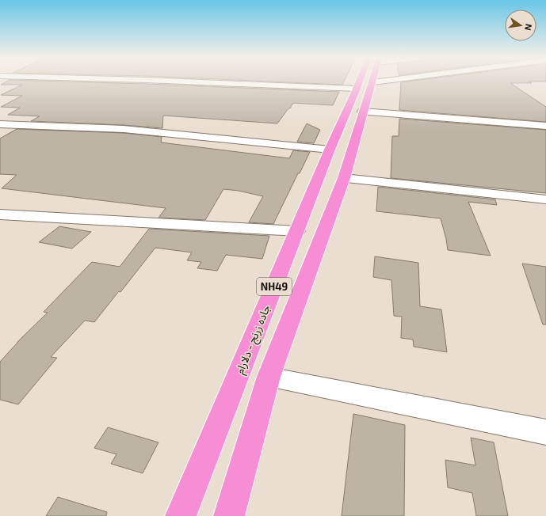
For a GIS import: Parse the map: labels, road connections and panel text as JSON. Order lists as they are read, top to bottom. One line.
{"streets":{"highway":["NH49","جاده زرنج - دلارام"]},"north":"right"}
